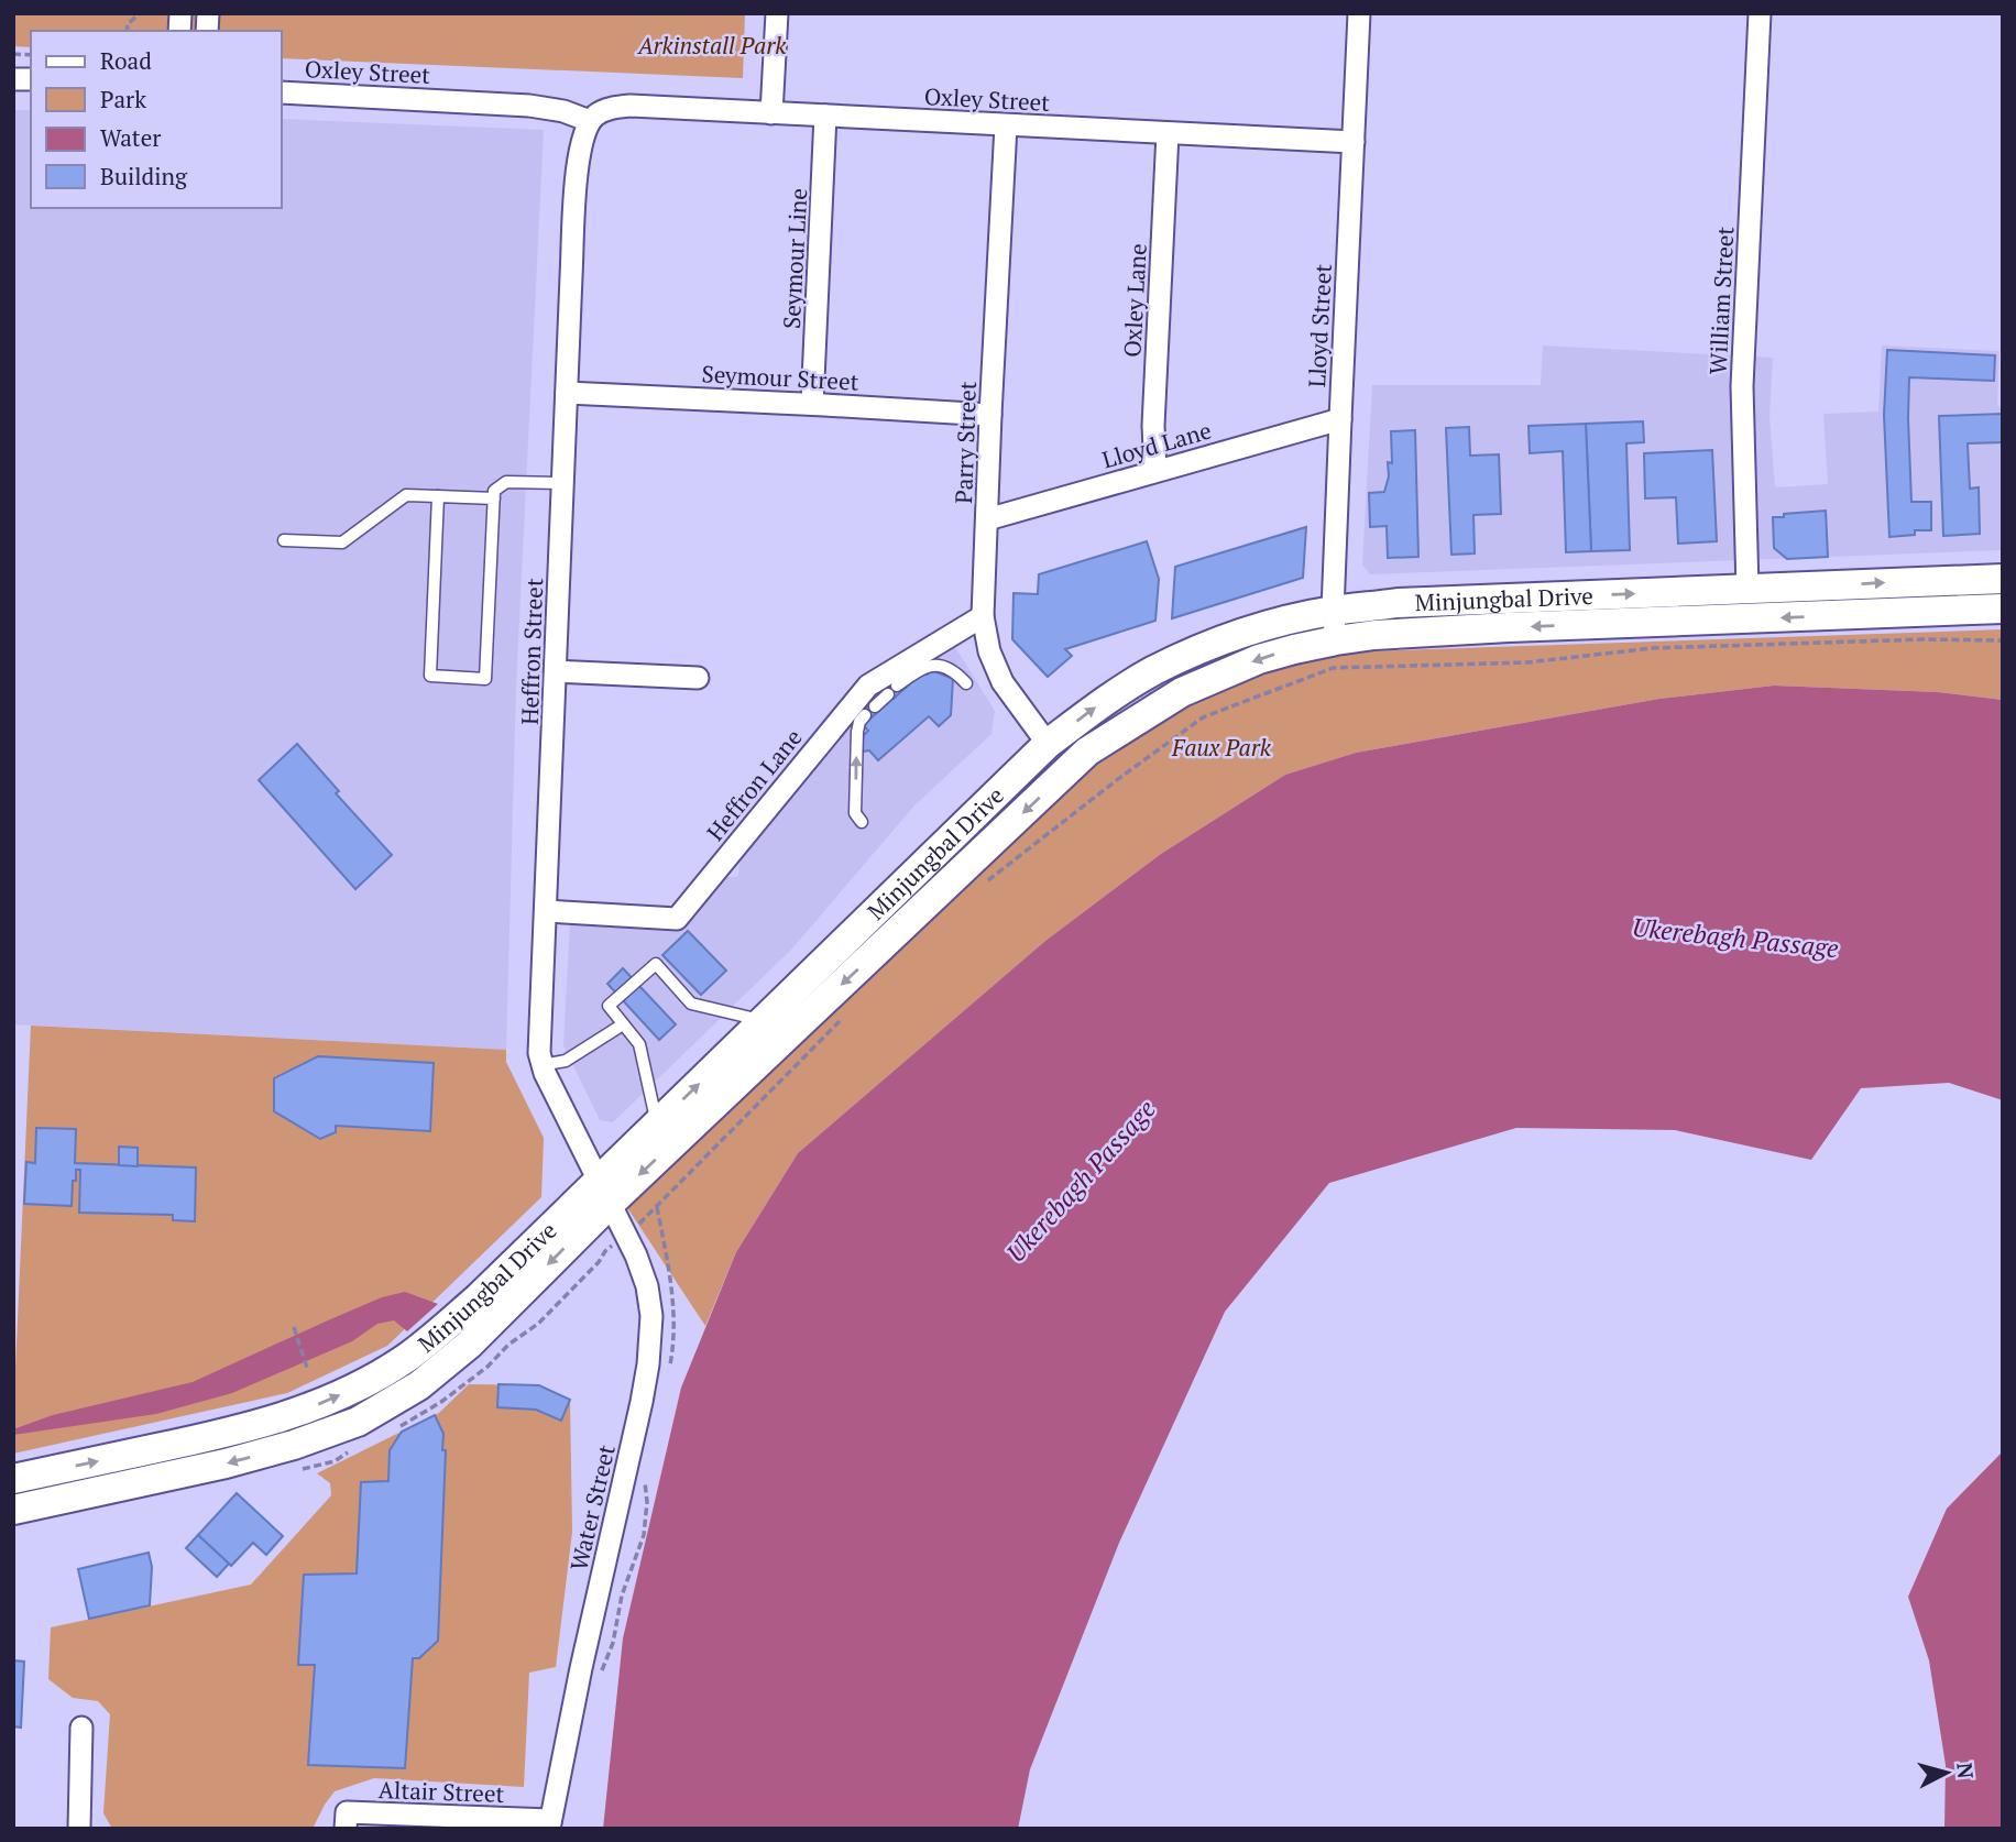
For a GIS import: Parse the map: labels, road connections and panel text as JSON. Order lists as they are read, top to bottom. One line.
{"streets":{"main road":["Minjungbal Drive"],"street":["Oxley Street","Seymour Line","Oxley Lane","William Street","Lloyd Street","Seymour Street","Parry Street","Lloyd Lane","Heffron Street","Heffron Lane","Water Street","Altair Street"]},"crossings":[["Oxley Street","Seymour Line"],["Oxley Street","Oxley Lane"],["Oxley Street","Lloyd Street"],["Oxley Street","Parry Street"],["Oxley Street","Heffron Street"],["Seymour Line","Seymour Street"],["Oxley Lane","Lloyd Lane"],["William Street","Minjungbal Drive"],["Lloyd Street","Lloyd Lane"],["Lloyd Street","Minjungbal Drive"],["Seymour Street","Parry Street"],["Seymour Street","Heffron Street"],["Parry Street","Lloyd Lane"],["Parry Street","Minjungbal Drive"],["Parry Street","Heffron Lane"],["Minjungbal Drive","Heffron Street"],["Minjungbal Drive","Water Street"],["Heffron Street","Heffron Lane"],["Heffron Street","Water Street"],["Water Street","Altair Street"]],"water":["Ukerebagh Passage"],"parks":["Arkinstall Park","Faux Park"],"legend":["Road","Park","Water","Building"],"north":"right"}
